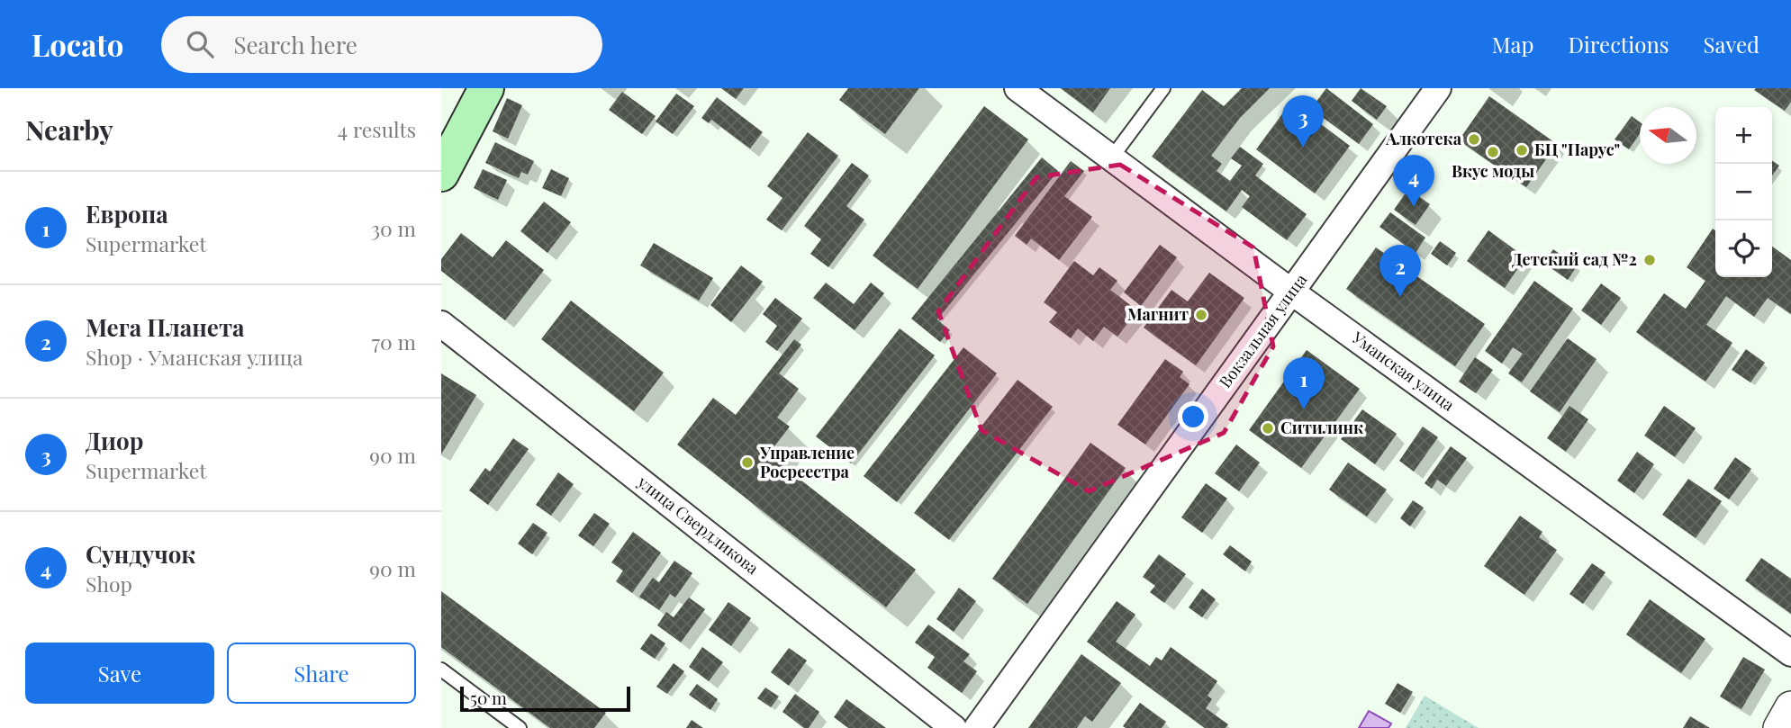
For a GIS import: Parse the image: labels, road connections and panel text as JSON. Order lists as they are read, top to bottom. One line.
{"streets":{"street":["Вокзальная улица","Уманская улица","улица Свердликова"]},"crossings":[["Вокзальная улица","Уманская улица"]],"places":["Алкотека","БЦ \"Парус\"","Вкус моды","Детский сад №2","Магнит","Ситилинк","Управление Росреестра"],"scale_bar":"50 m","north":"left","page":{"header":"Locato","search":"Search here","nav":["Map","Directions","Saved"],"heading":["Nearby","4 results"],"pins":["3","4","2","1"],"map_buttons":["+","−"],"list":[{"mark":"1","name":"Европа","note":"Supermarket","value":"30 m"},{"mark":"2","name":"Мега Планета","note":"Shop · Уманская улица","value":"70 m"},{"mark":"3","name":"Диор","note":"Supermarket","value":"90 m"},{"mark":"4","name":"Сундучок","note":"Shop","value":"90 m"}],"buttons":["Save","Share"],"scale":"50 m"}}
